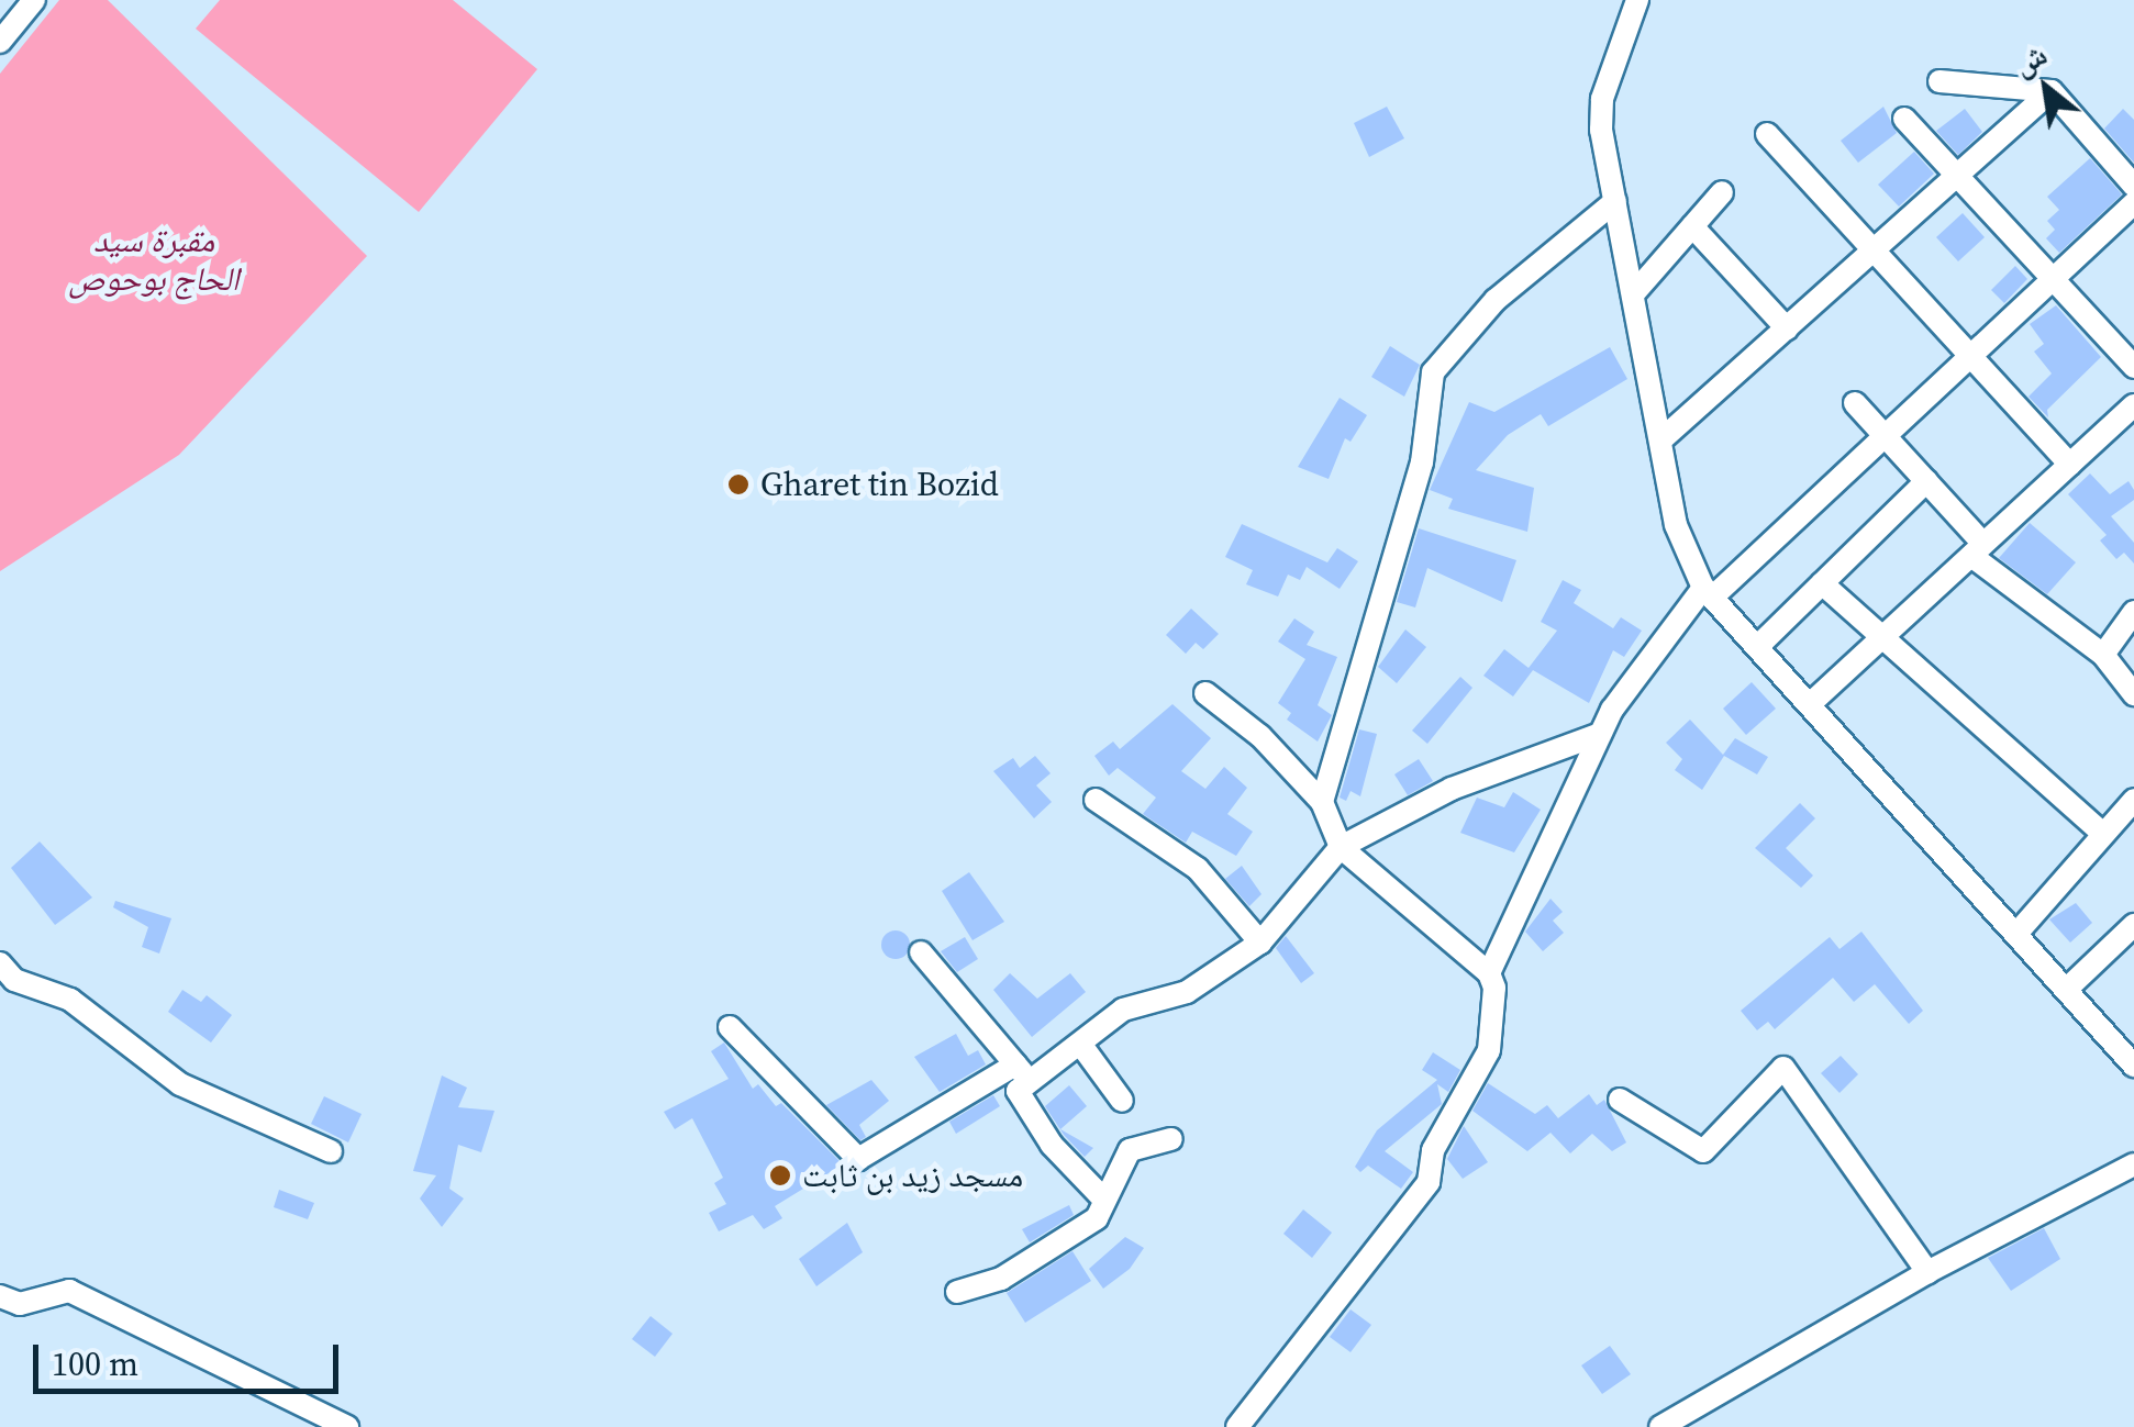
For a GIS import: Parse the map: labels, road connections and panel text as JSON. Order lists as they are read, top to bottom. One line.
{"parks":["مقبرة سيد الحاج بوحوص"],"places":["Gharet tin Bozid","مسجد زيد بن ثابت"],"scale_bar":"100 m","north":"top left"}
